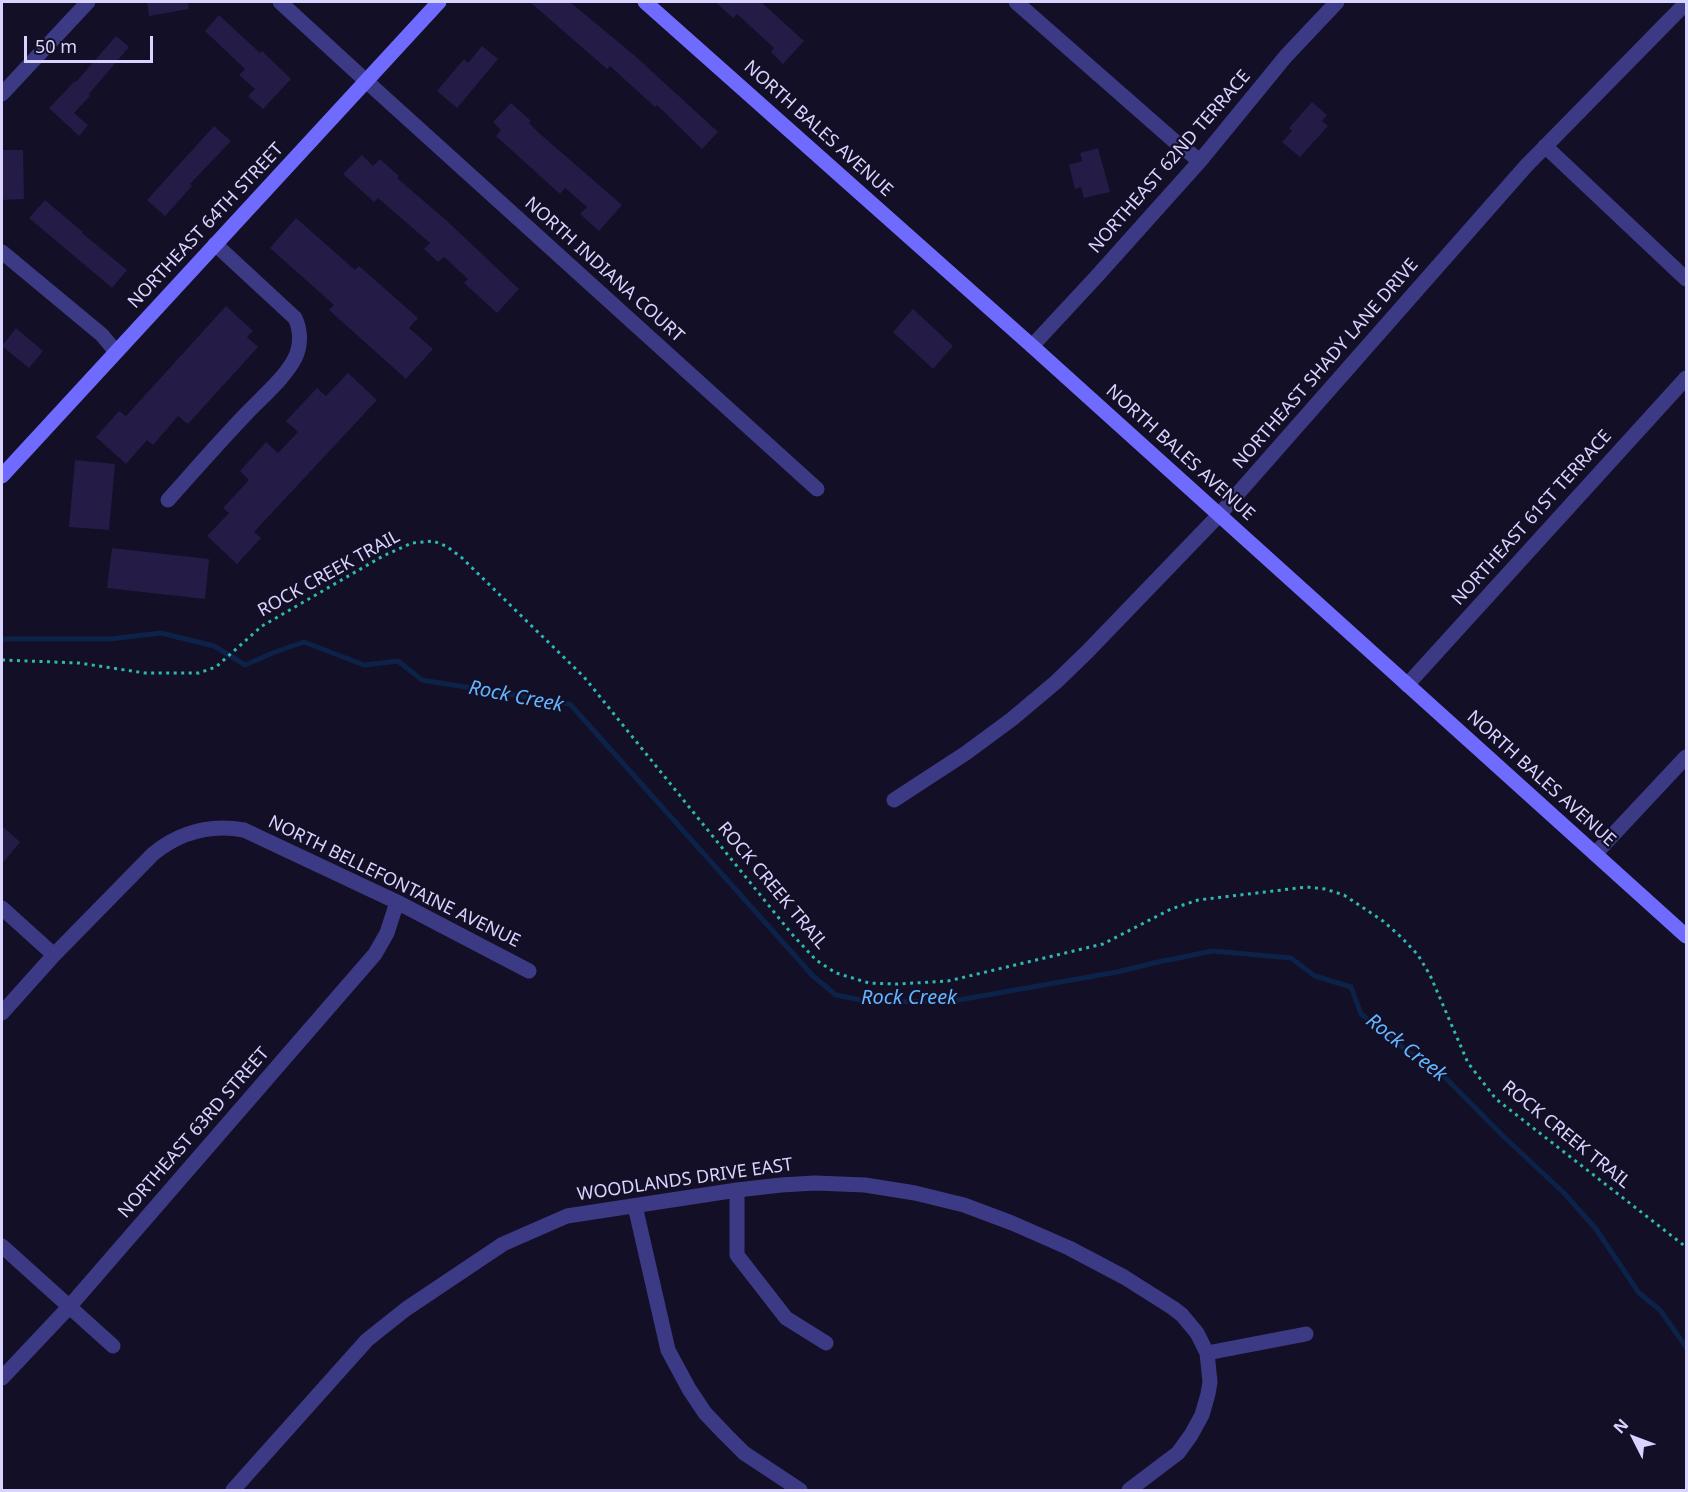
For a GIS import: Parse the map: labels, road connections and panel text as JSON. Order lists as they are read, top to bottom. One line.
{"streets":{"street":["NORTH BALES AVENUE","NORTHEAST 62ND TERRACE","NORTHEAST 64TH STREET","NORTH INDIANA COURT","NORTHEAST SHADY LANE DRIVE","NORTHEAST 61ST TERRACE","NORTH BELLEFONTAINE AVENUE","NORTHEAST 63RD STREET","WOODLANDS DRIVE EAST"],"path":["ROCK CREEK TRAIL"]},"crossings":[["NORTH BALES AVENUE","NORTHEAST 62ND TERRACE"],["NORTH BALES AVENUE","NORTHEAST SHADY LANE DRIVE"],["NORTH BALES AVENUE","NORTHEAST 61ST TERRACE"],["NORTHEAST 64TH STREET","NORTH INDIANA COURT"],["NORTH BELLEFONTAINE AVENUE","NORTHEAST 63RD STREET"]],"water":["Rock Creek"],"scale_bar":"50 m","north":"top left"}
